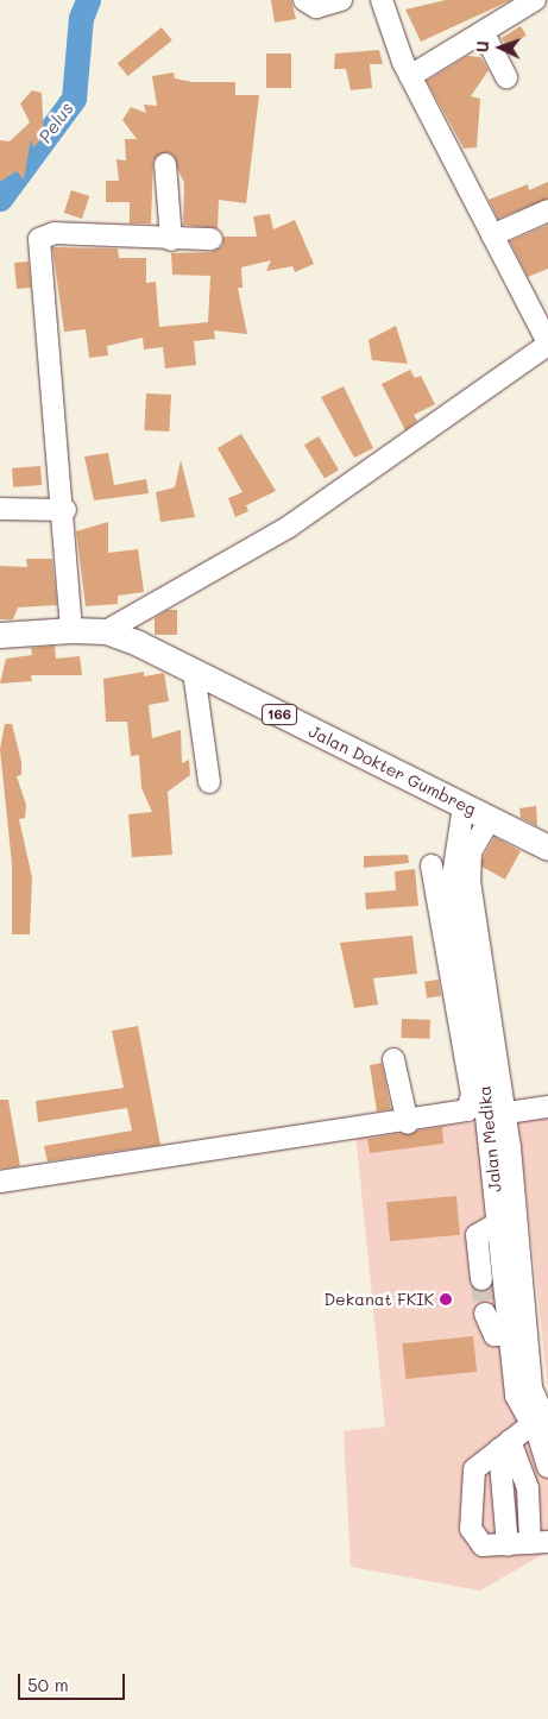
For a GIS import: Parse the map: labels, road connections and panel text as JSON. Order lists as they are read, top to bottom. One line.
{"streets":{"main road":["166","Jalan Dokter Gumbreg"],"street":["Jalan Medika"]},"crossings":[["Jalan Dokter Gumbreg","Jalan Medika"]],"water":["Pelus"],"places":["Dekanat FKIK"],"scale_bar":"50 m","north":"left"}
